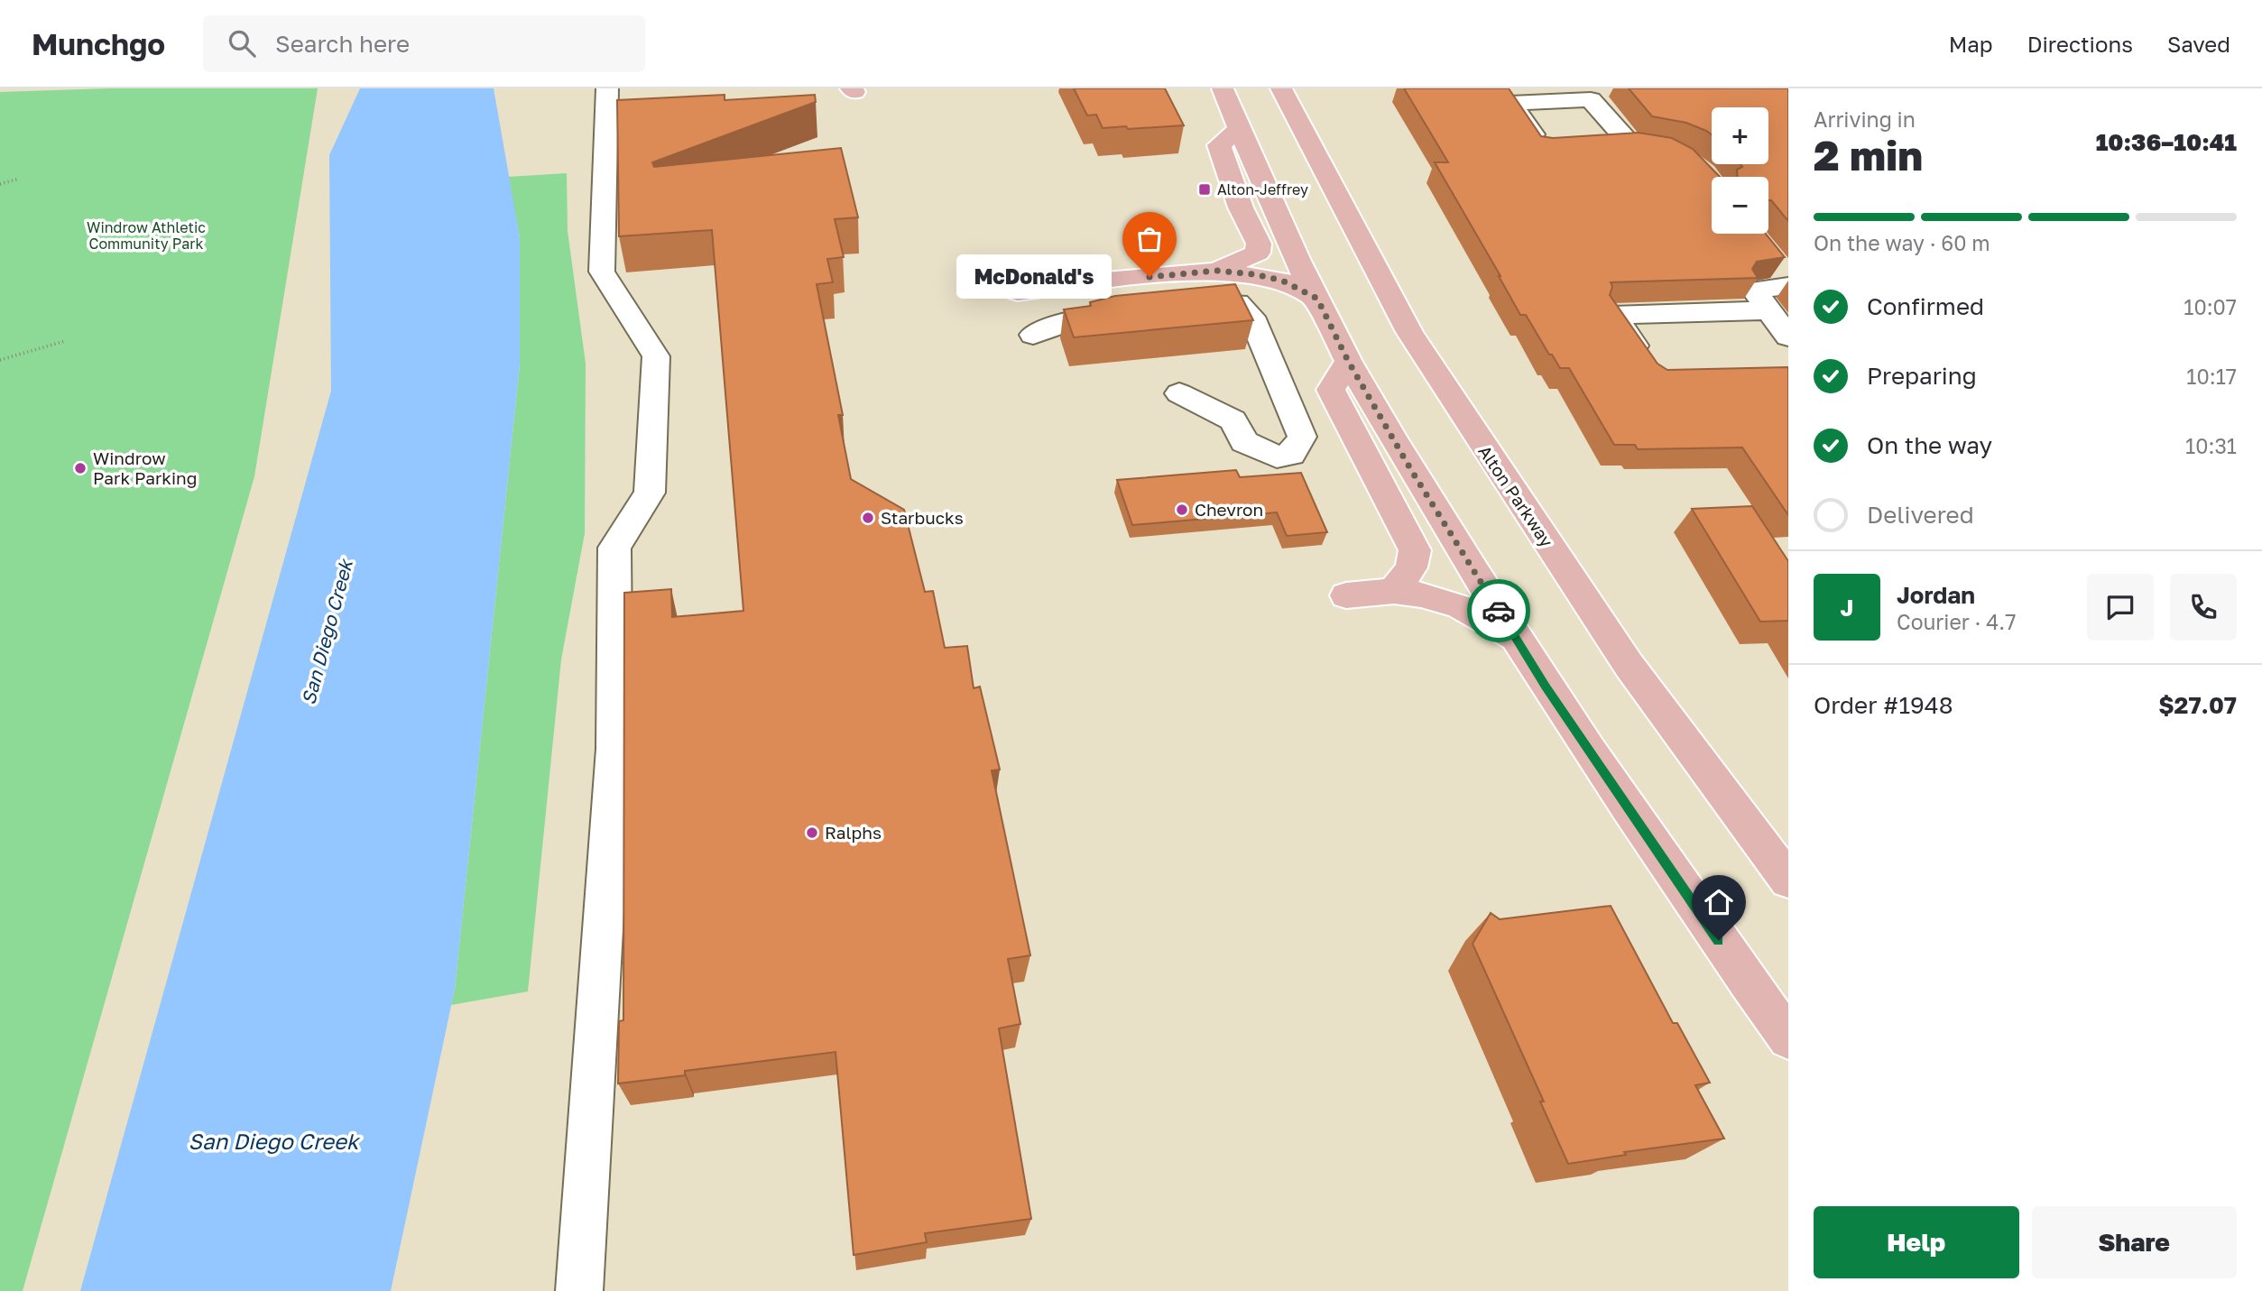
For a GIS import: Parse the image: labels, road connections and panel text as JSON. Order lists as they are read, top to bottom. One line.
{"streets":{"main road":["Alton Parkway"]},"water":["San Diego Creek"],"parks":["Windrow Athletic Community Park"],"places":{"transit":["Alton-Jeffrey"],"other":["McDonald's","Windrow Park Parking","Chevron","Starbucks","Ralphs"]},"page":{"header":"Munchgo","search":"Search here","nav":["Map","Directions","Saved"],"heading":["2 min","Arriving in","10:36–10:41"],"panel":["Jordan","Courier · 4.7","Order #1948","$27.07"],"map_buttons":["+","−"],"bar":"On the way · 60 m","bubble":"McDonald's","list":[["Confirmed","10:07"],["Preparing","10:17"],["On the way","10:31"],"Delivered"],"round":"J","buttons":["Help","Share"]}}
